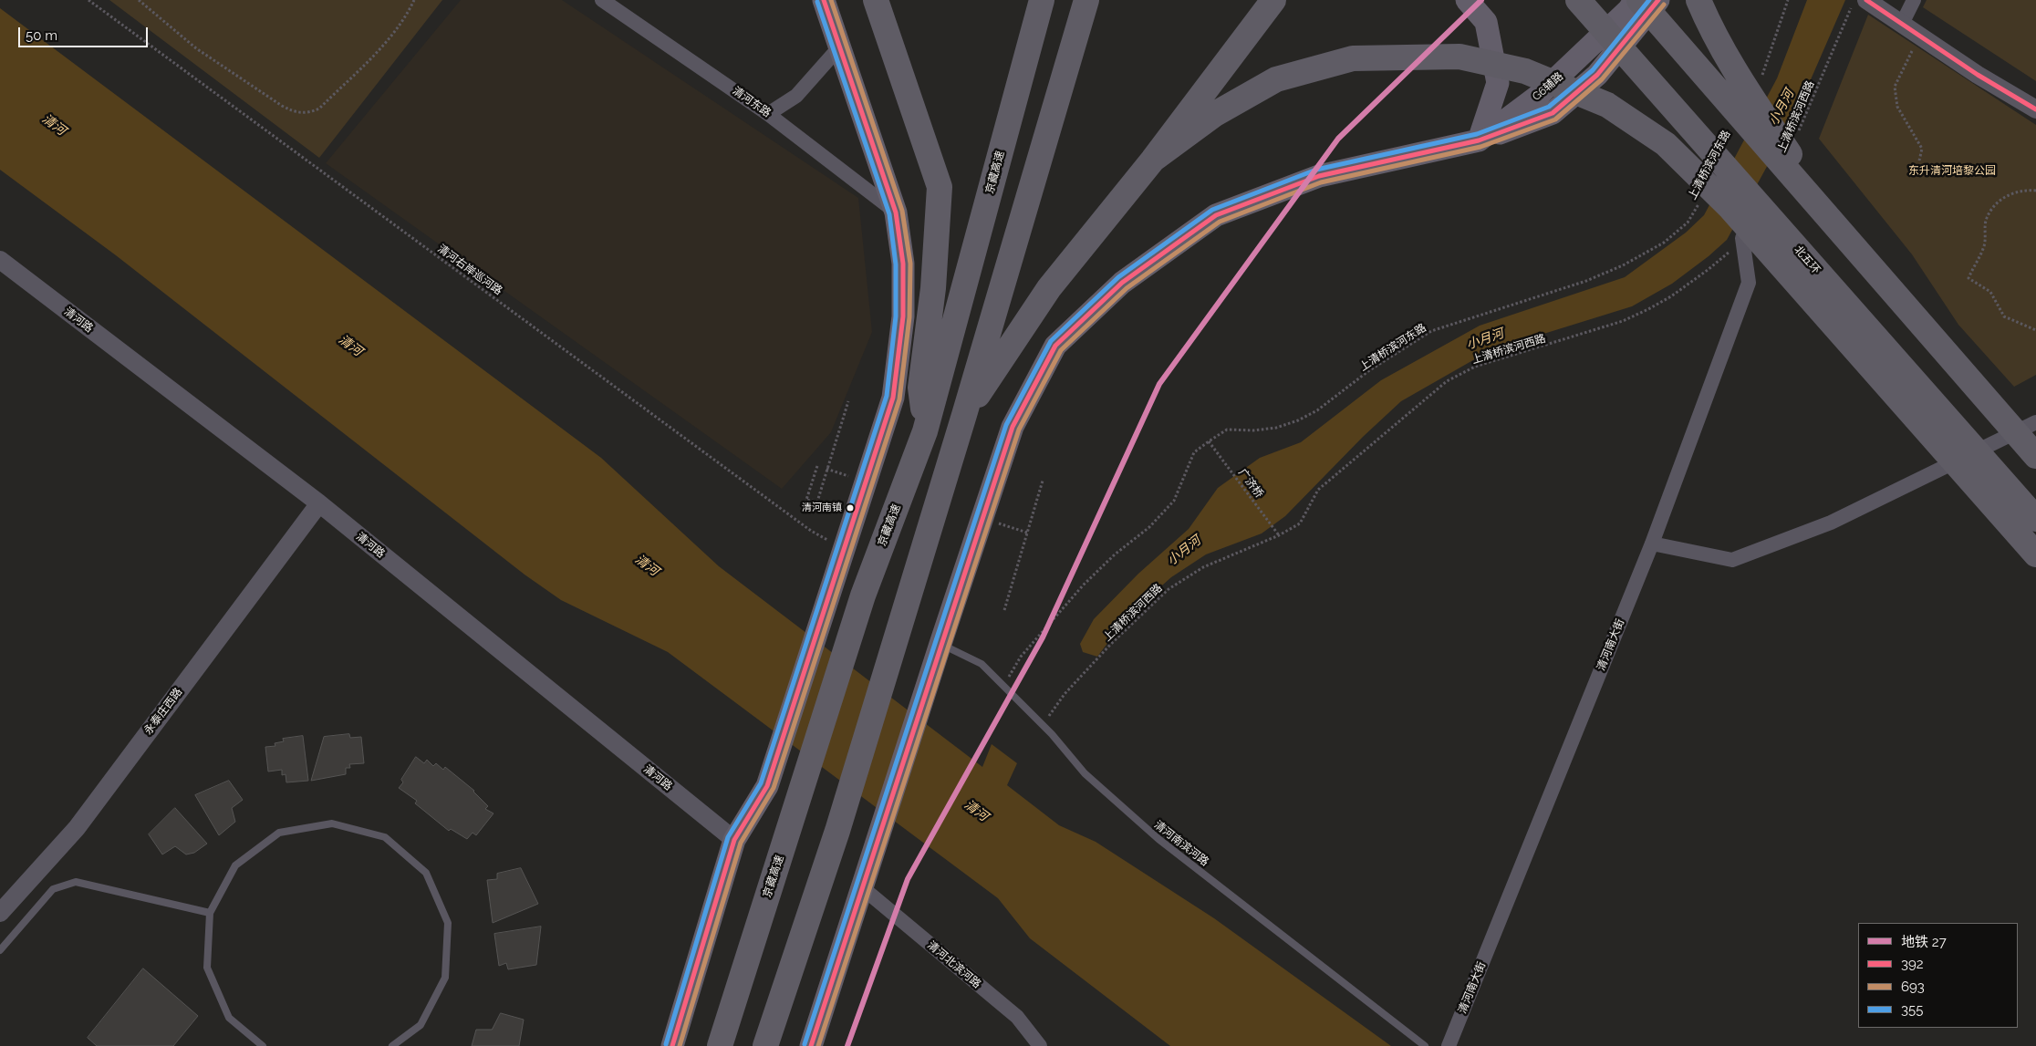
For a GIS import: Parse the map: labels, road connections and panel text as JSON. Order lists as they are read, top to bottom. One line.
{"streets":{"highway":["京藏高速","北五环"],"main road":["G6辅路"],"street":["清河东路","清河路","清河南大街","永泰庄西路","清河北滨河路"],"lane":["清河南滨河路"],"path":["上清桥滨河西路","上清桥滨河东路","清河右岸巡河路","广济桥"]},"crossings":[["G6辅路","清河南滨河路"],["G6辅路","清河北滨河路"],["上清桥滨河西路","广济桥"],["上清桥滨河西路","清河南大街"],["上清桥滨河西路","清河南滨河路"],["上清桥滨河东路","广济桥"],["上清桥滨河东路","清河南滨河路"],["清河路","永泰庄西路"]],"water":["小月河","清河"],"parks":["东升清河培黎公园"],"places":["清河南镇"],"lines":["metro line 27","transit line 392","transit line 693","transit line 355"],"legend":["地铁 27","392","693","355"],"scale_bar":"50 m"}
